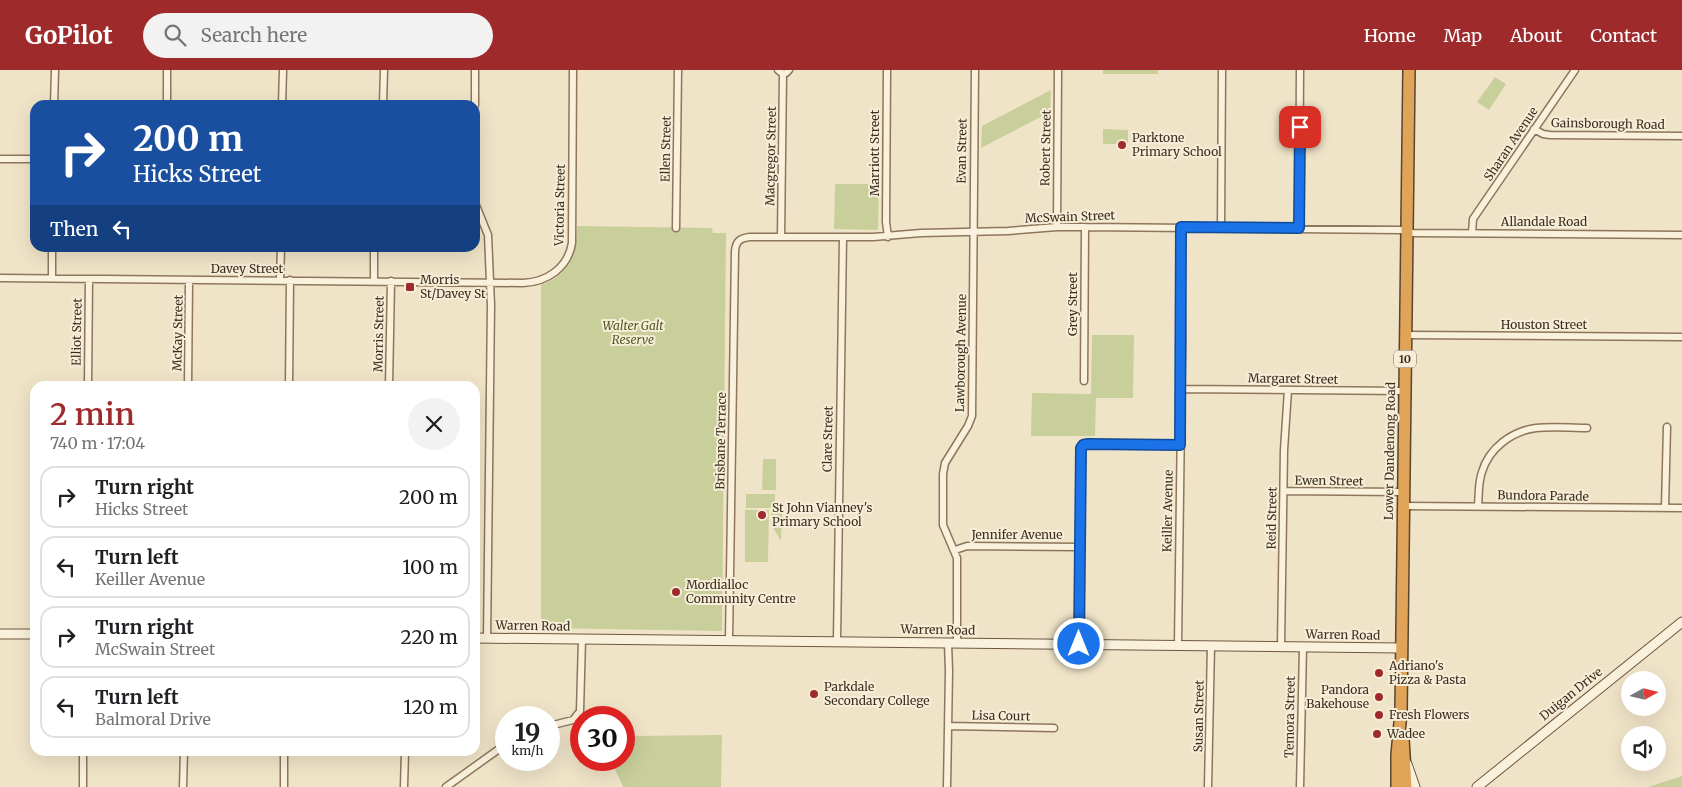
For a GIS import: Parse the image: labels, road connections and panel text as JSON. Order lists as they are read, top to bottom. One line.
{"streets":{"highway":["10","Lower Dandenong Road"],"street":["Gainsborough Road","Sharan Avenue","Robert Street","Ellen Street","Evan Street","Marriott Street","Macgregor Street","Victoria Street","McSwain Street","Allandale Road","Davey Street","Grey Street","Houston Street","Elliot Street","McKay Street","Morris Street","Lawborough Avenue","Margaret Street","Clare Street","Brisbane Terrace","Ewen Street","Bundora Parade","Keiller Avenue","Reid Street","Jennifer Avenue","Warren Road","Duigan Drive","Lisa Court","Susan Street","Temora Street"]},"crossings":[["Gainsborough Road","Sharan Avenue"],["Sharan Avenue","Allandale Road"],["Robert Street","McSwain Street"],["Evan Street","McSwain Street"],["Evan Street","Lawborough Avenue"],["Marriott Street","McSwain Street"],["Macgregor Street","McSwain Street"],["Victoria Street","Davey Street"],["McSwain Street","Allandale Road"],["McSwain Street","Grey Street"],["McSwain Street","Lawborough Avenue"],["McSwain Street","Clare Street"],["McSwain Street","Brisbane Terrace"],["McSwain Street","Lower Dandenong Road"],["McSwain Street","Keiller Avenue"],["Allandale Road","Lower Dandenong Road"],["Davey Street","Elliot Street"],["Davey Street","McKay Street"],["Davey Street","Morris Street"],["Houston Street","Lower Dandenong Road"],["Lawborough Avenue","Jennifer Avenue"],["Lawborough Avenue","Warren Road"],["Lawborough Avenue","Lisa Court"],["Margaret Street","Lower Dandenong Road"],["Margaret Street","Keiller Avenue"],["Margaret Street","Reid Street"],["Clare Street","Warren Road"],["Brisbane Terrace","Warren Road"],["Lower Dandenong Road","Ewen Street"],["Lower Dandenong Road","Bundora Parade"],["Lower Dandenong Road","Warren Road"],["Ewen Street","Reid Street"],["Keiller Avenue","Warren Road"],["Reid Street","Warren Road"],["Warren Road","Susan Street"],["Warren Road","Temora Street"]],"parks":["Walter Galt Reserve"],"places":{"other":["Parktone Primary School","St John Vianney's Primary School","Mordialloc Community Centre","Adriano's Pizza & Pasta","Parkdale Secondary College","Pandora Bakehouse","Fresh Flowers","Wadee"],"transit":["Morris St/Davey St"]},"north":"right","page":{"header":"GoPilot","search":"Search here","nav":["Home","Map","About","Contact"],"turn":["200 m","Hicks Street"],"then":"Then","heading":["2 min","740 m · 17:04"],"list":[{"name":"Turn right","note":"Hicks Street","value":"200 m"},{"name":"Turn left","note":"Keiller Avenue","value":"100 m"},{"name":"Turn right","note":"McSwain Street","value":"220 m"},{"name":"Turn left","note":"Balmoral Drive","value":"120 m"}],"speed":"19 km/h","limit":"30"}}
